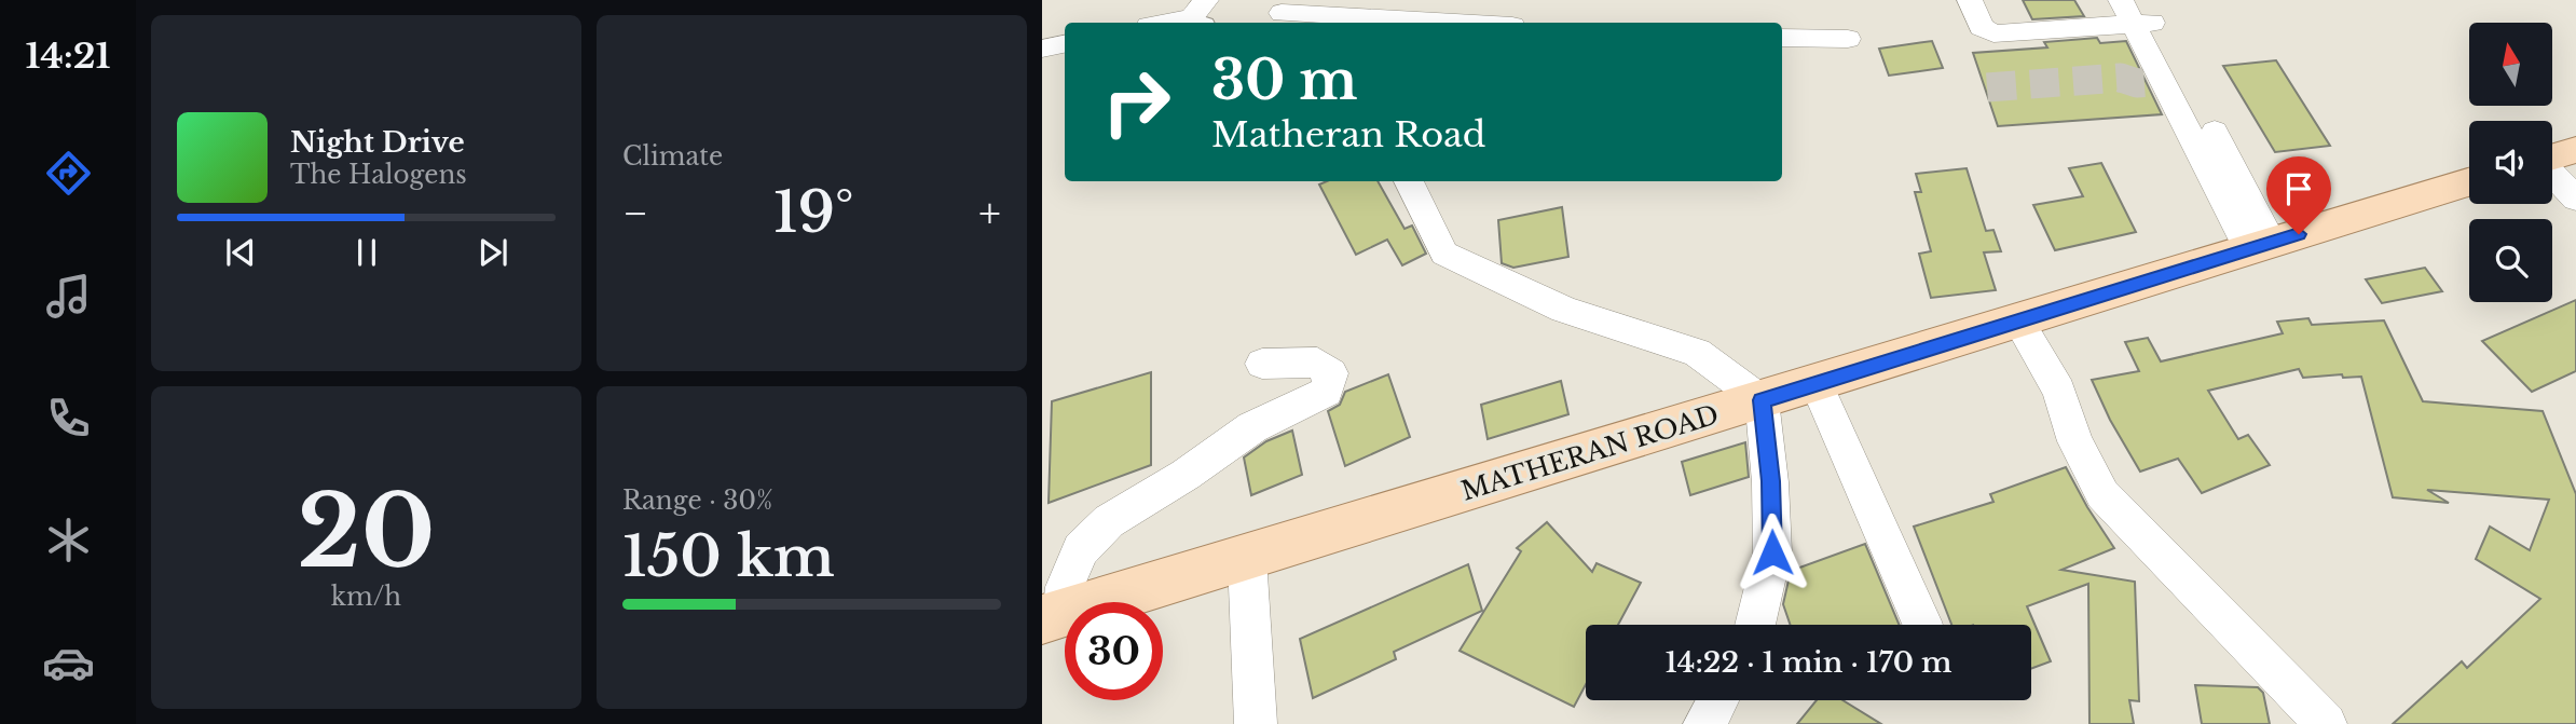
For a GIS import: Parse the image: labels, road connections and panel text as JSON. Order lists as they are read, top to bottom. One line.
{"streets":{"main road":["MATHERAN ROAD"]},"north":"top","page":{"tabs":"14:21","tile":["Climate",["20","km/h"],["Range · 30%","150 km"]],"turn":["30 m","Matheran Road"],"song":["Night Drive","The Halogens"],"heat":["−","19°","+"],"limit":"30","trip":"14:22 · 1 min · 170 m"}}
